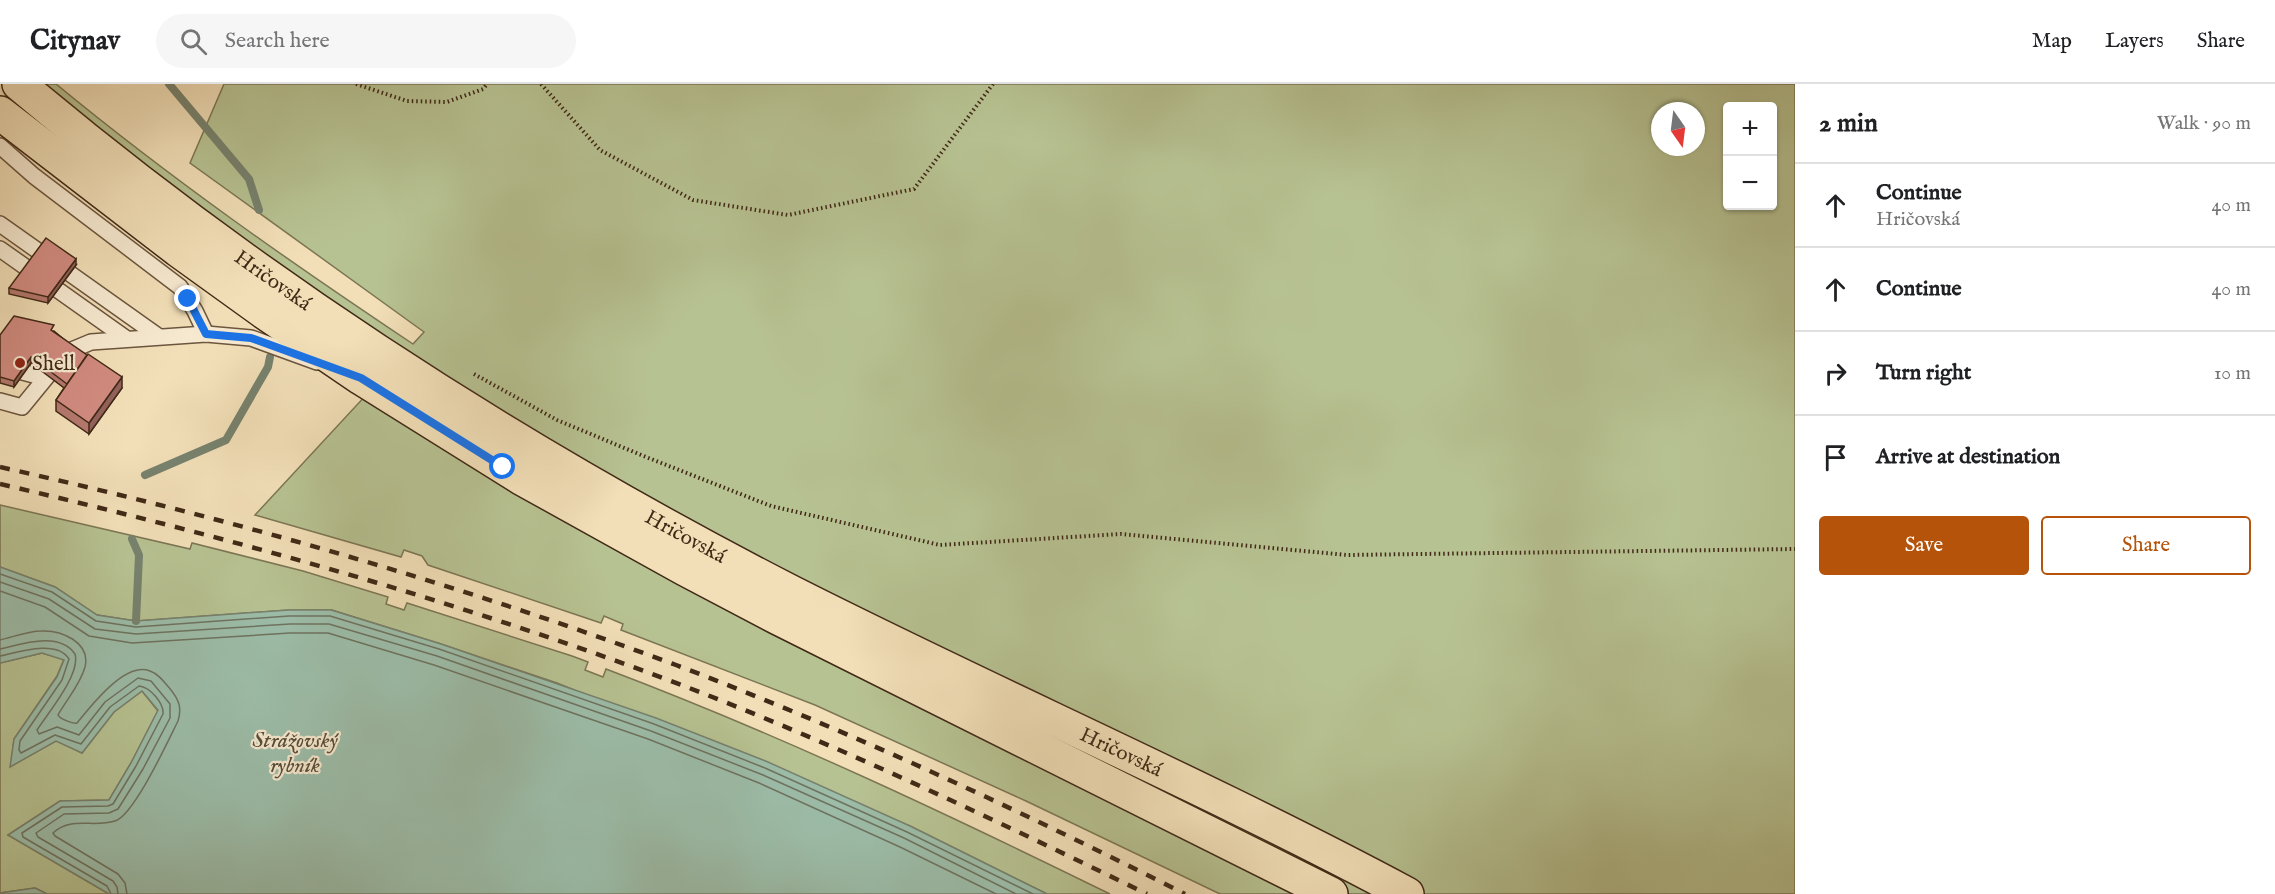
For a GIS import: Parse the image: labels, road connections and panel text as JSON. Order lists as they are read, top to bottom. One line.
{"streets":{"main road":["Hričovská"]},"water":["Strážovský rybník"],"places":["Shell"],"north":"bottom","page":{"header":"Citynav","search":"Search here","nav":["Map","Layers","Share"],"heading":["2 min","Walk · 90 m"],"map_buttons":["+","−"],"list":[["Continue","Hričovská","40 m"],["Continue","40 m"],["Turn right","10 m"],"Arrive at destination"],"buttons":["Save","Share"]}}
